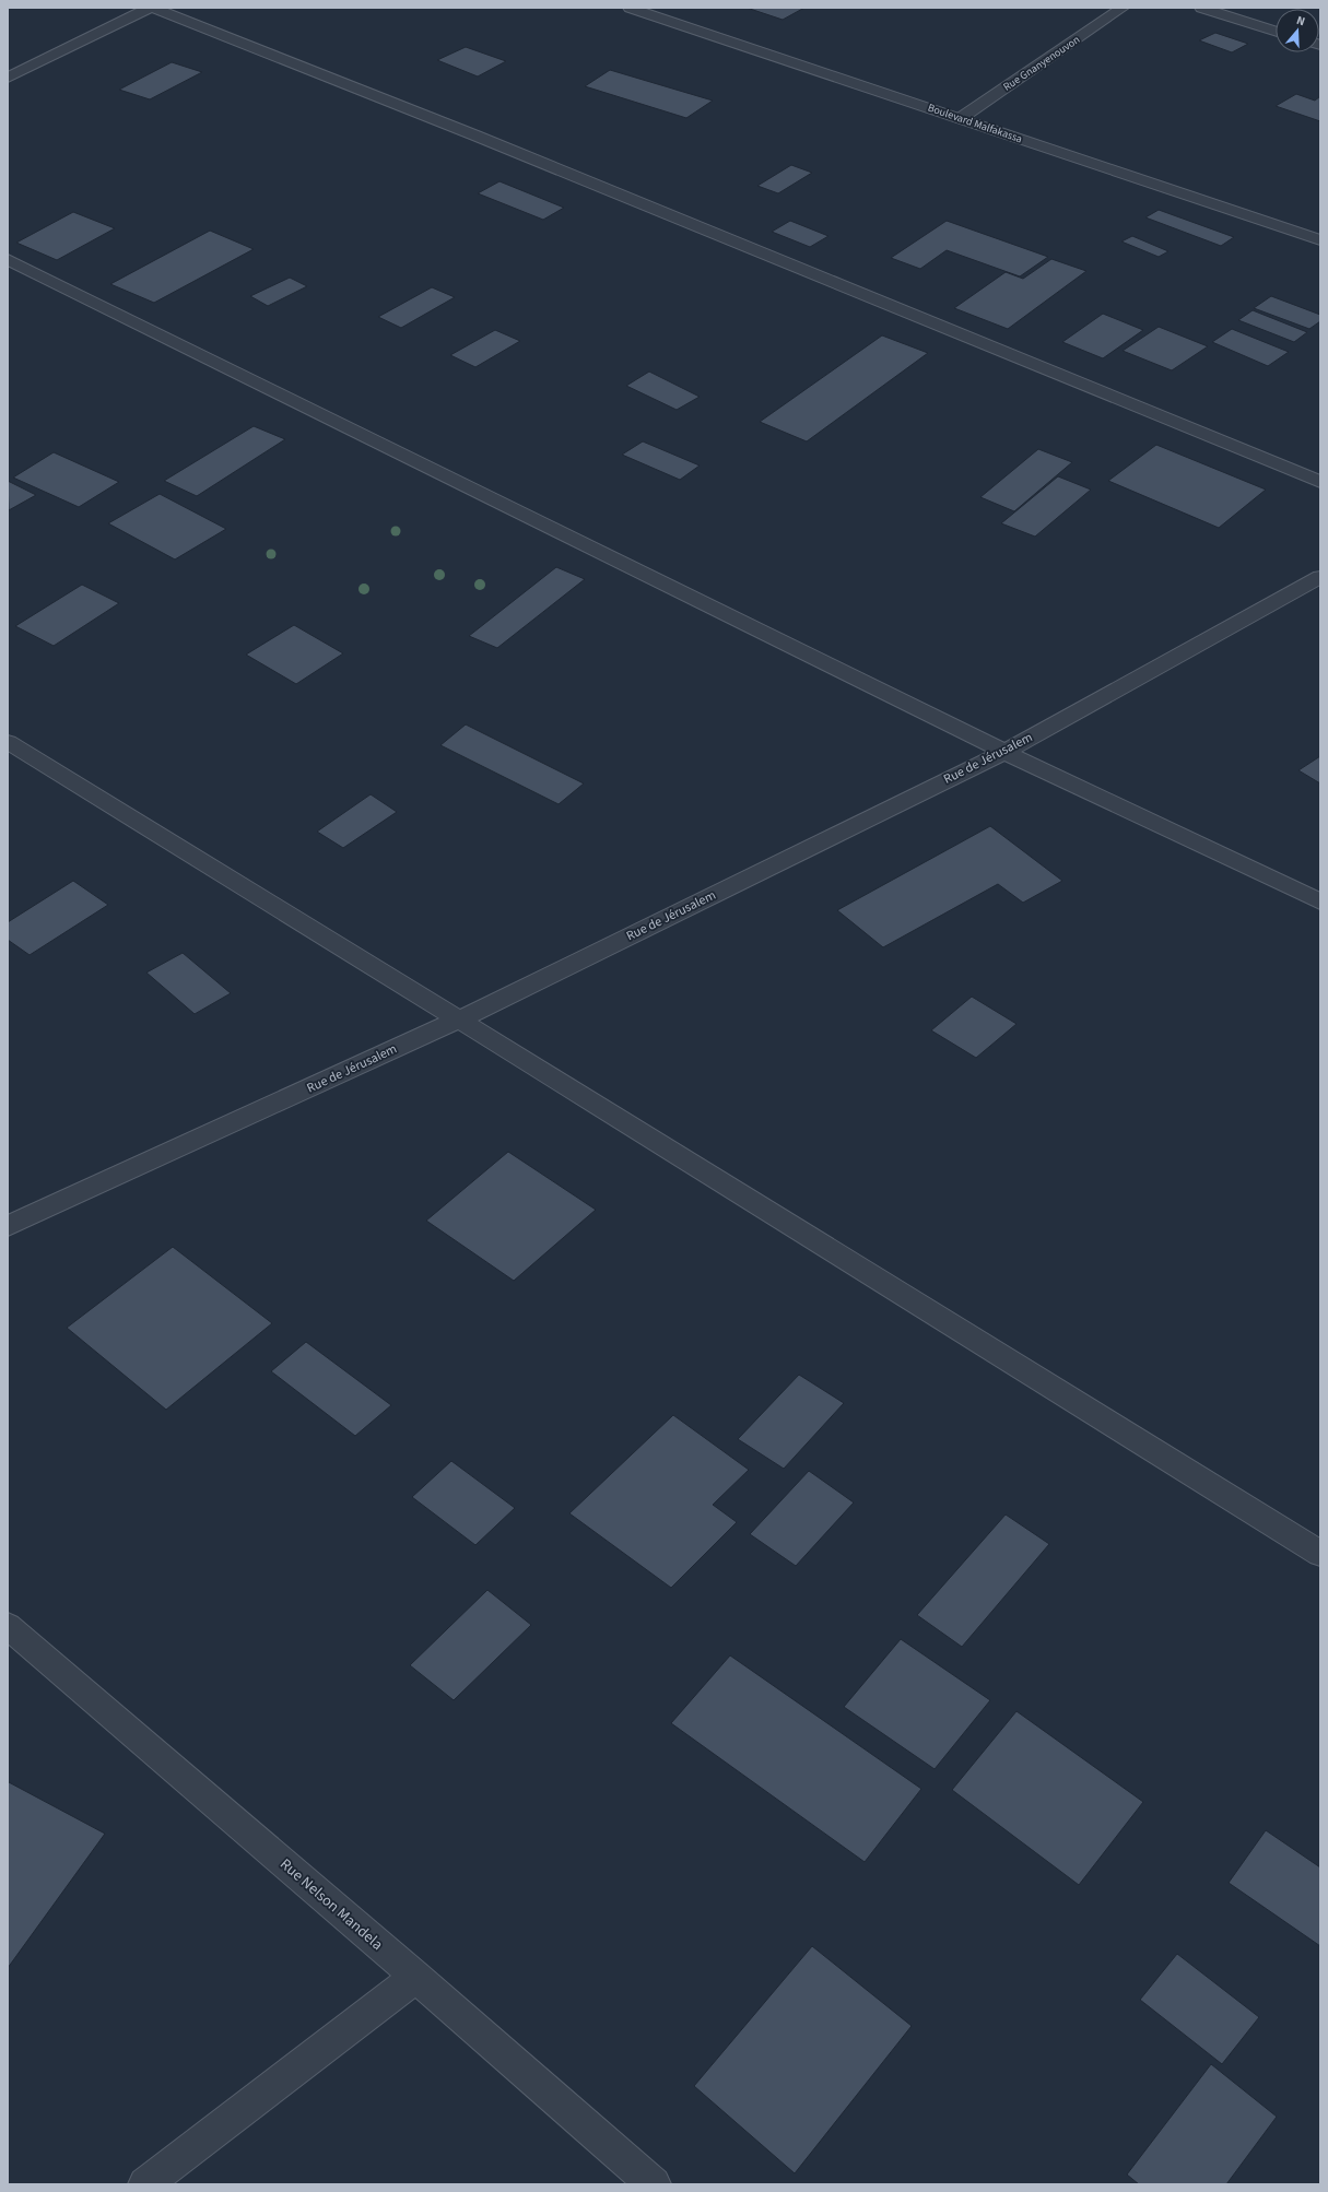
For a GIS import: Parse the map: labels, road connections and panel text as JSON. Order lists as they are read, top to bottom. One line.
{"streets":{"street":["Rue Gnanyenouvon","Boulevard Malfakassa","Rue de Jérusalem","Rue Nelson Mandela"]},"crossings":[["Rue Gnanyenouvon","Boulevard Malfakassa"]],"north":"top"}
